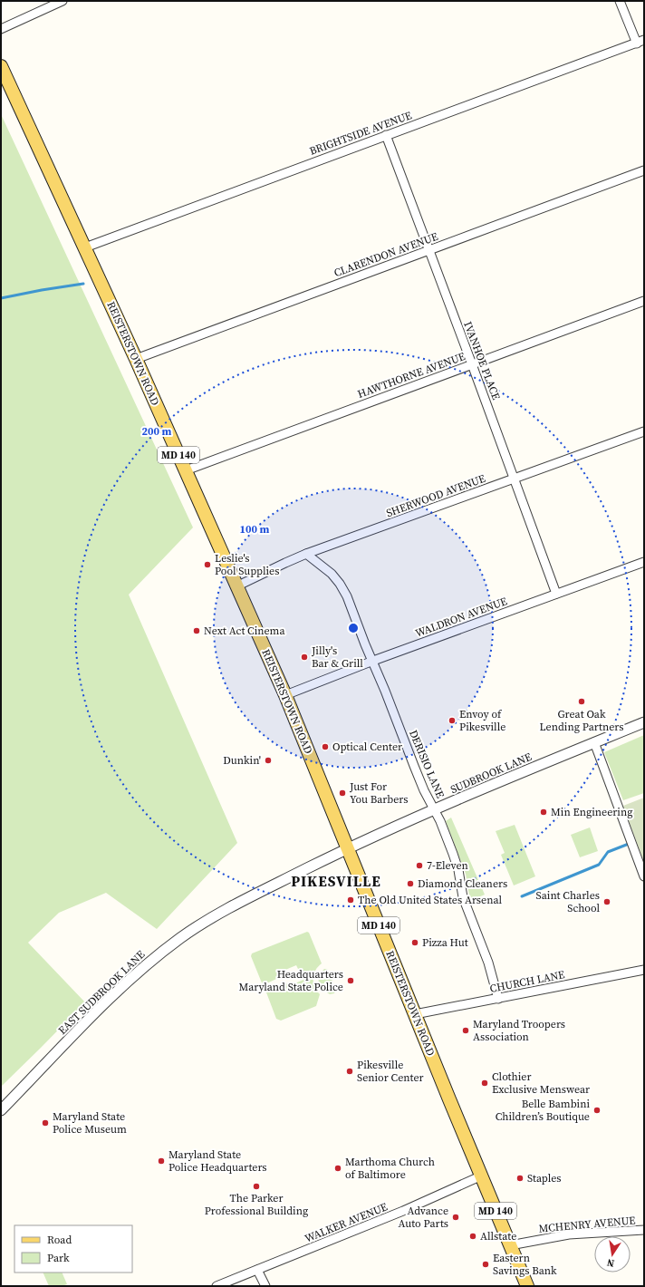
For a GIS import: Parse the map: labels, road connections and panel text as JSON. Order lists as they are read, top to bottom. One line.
{"streets":{"main road":["REISTERSTOWN ROAD","MD 140"],"street":["BRIGHTSIDE AVENUE","CLARENDON AVENUE","IVANHOE PLACE","HAWTHORNE AVENUE","SHERWOOD AVENUE","WALDRON AVENUE","DERISIO LANE","SUDBROOK LANE","CHURCH LANE","EAST SUDBROOK LANE","WALKER AVENUE","MCHENRY AVENUE"]},"crossings":[["BRIGHTSIDE AVENUE","REISTERSTOWN ROAD"],["BRIGHTSIDE AVENUE","IVANHOE PLACE"],["CLARENDON AVENUE","REISTERSTOWN ROAD"],["CLARENDON AVENUE","IVANHOE PLACE"],["REISTERSTOWN ROAD","HAWTHORNE AVENUE"],["REISTERSTOWN ROAD","SHERWOOD AVENUE"],["REISTERSTOWN ROAD","WALDRON AVENUE"],["REISTERSTOWN ROAD","SUDBROOK LANE"],["REISTERSTOWN ROAD","CHURCH LANE"],["REISTERSTOWN ROAD","EAST SUDBROOK LANE"],["REISTERSTOWN ROAD","WALKER AVENUE"],["REISTERSTOWN ROAD","MCHENRY AVENUE"],["IVANHOE PLACE","HAWTHORNE AVENUE"],["IVANHOE PLACE","SHERWOOD AVENUE"],["IVANHOE PLACE","WALDRON AVENUE"],["SHERWOOD AVENUE","DERISIO LANE"],["WALDRON AVENUE","DERISIO LANE"],["DERISIO LANE","SUDBROOK LANE"],["DERISIO LANE","CHURCH LANE"],["SUDBROOK LANE","EAST SUDBROOK LANE"]],"districts":["PIKESVILLE"],"places":["Leslie's Pool Supplies","Next Act Cinema","Jilly's Bar & Grill","Great Oak Lending Partners","Envoy of Pikesville","Optical Center","Dunkin'","Just For You Barbers","Min Engineering","7-Eleven","Diamond Cleaners","The Old United States Arsenal","Saint Charles School","Pizza Hut","Headquarters Maryland State Police","Maryland Troopers Association","Pikesville Senior Center","Clothier Exclusive Menswear","Belle Bambini Children’s Boutique","Maryland State Police Museum","Maryland State Police Headquarters","Marthoma Church of Baltimore","Staples","The Parker Professional Building","Advance Auto Parts","Allstate","Eastern Savings Bank"],"legend":["Road","Park"],"north":"bottom","rings":["200 m","100 m"]}
